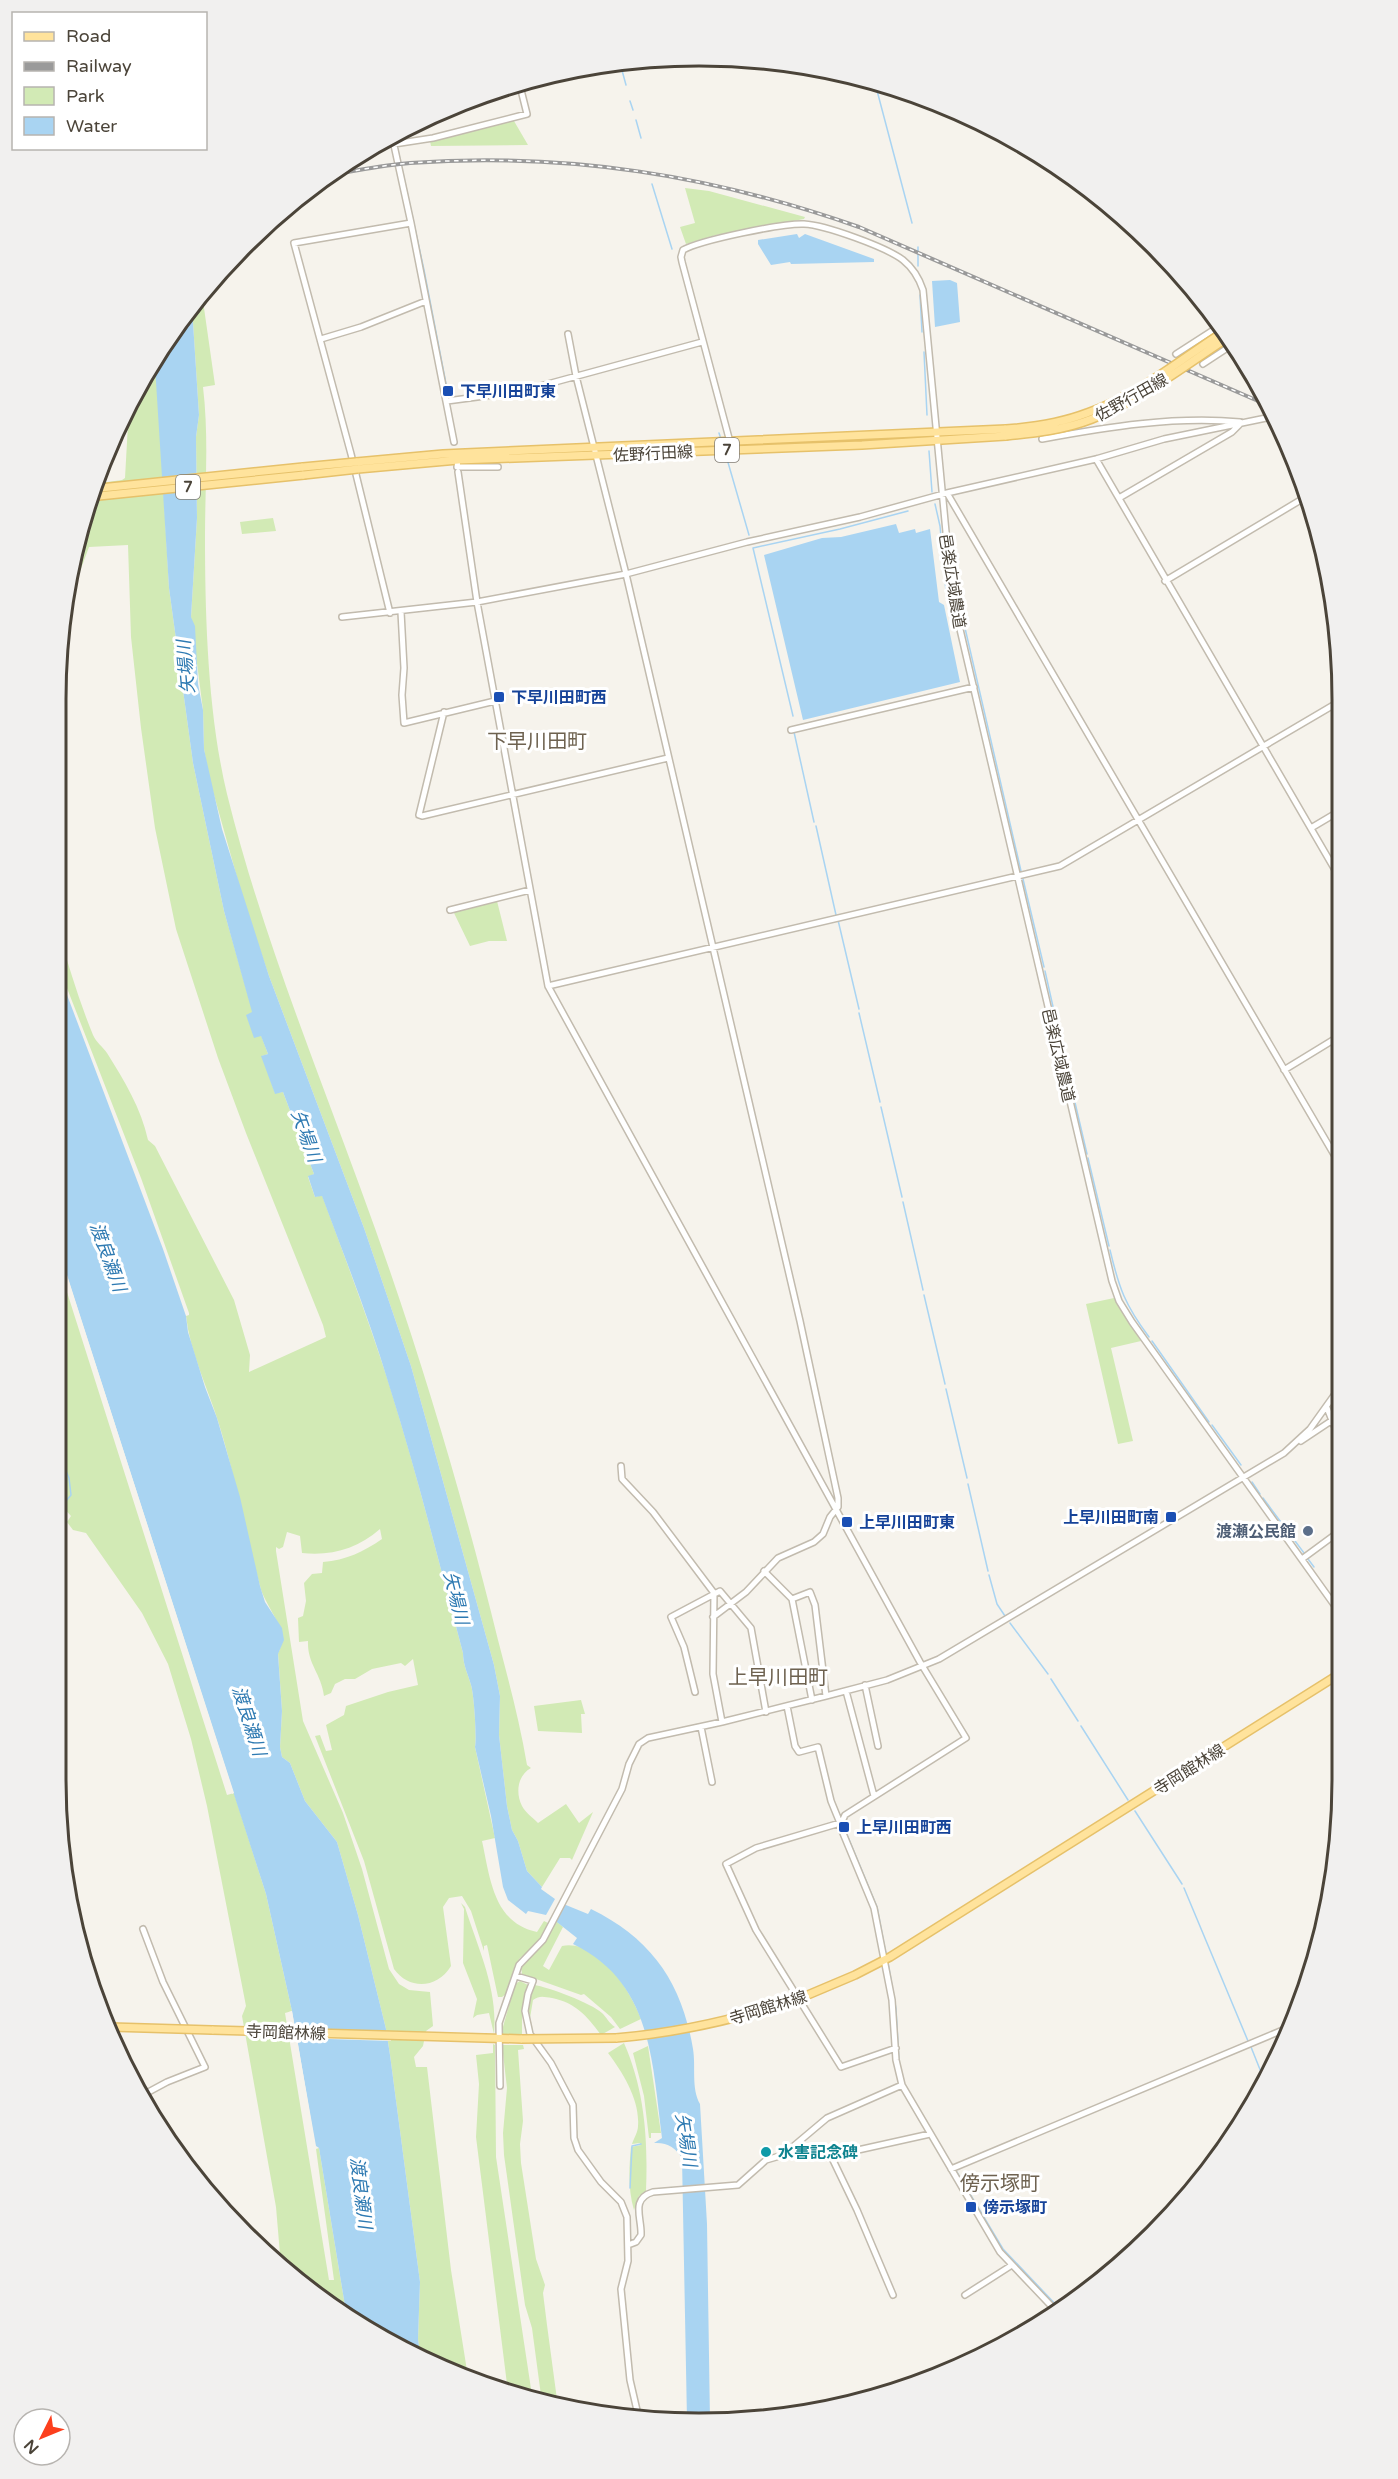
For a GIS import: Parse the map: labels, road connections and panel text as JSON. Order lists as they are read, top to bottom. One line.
{"streets":{"main road":["佐野行田線","7","寺岡館林線"],"street":["邑楽広域農道"]},"crossings":[["佐野行田線","邑楽広域農道"]],"districts":["下早川田町","上早川田町","傍示塚町"],"water":["矢場川","渡良瀬川"],"places":{"transit":["下早川田町東","下早川田町西","上早川田町南","上早川田町東","上早川田町西","傍示塚町"],"other":["渡瀬公民館","水害記念碑"]},"legend":["Road","Railway","Park","Water"],"north":"bottom left"}
